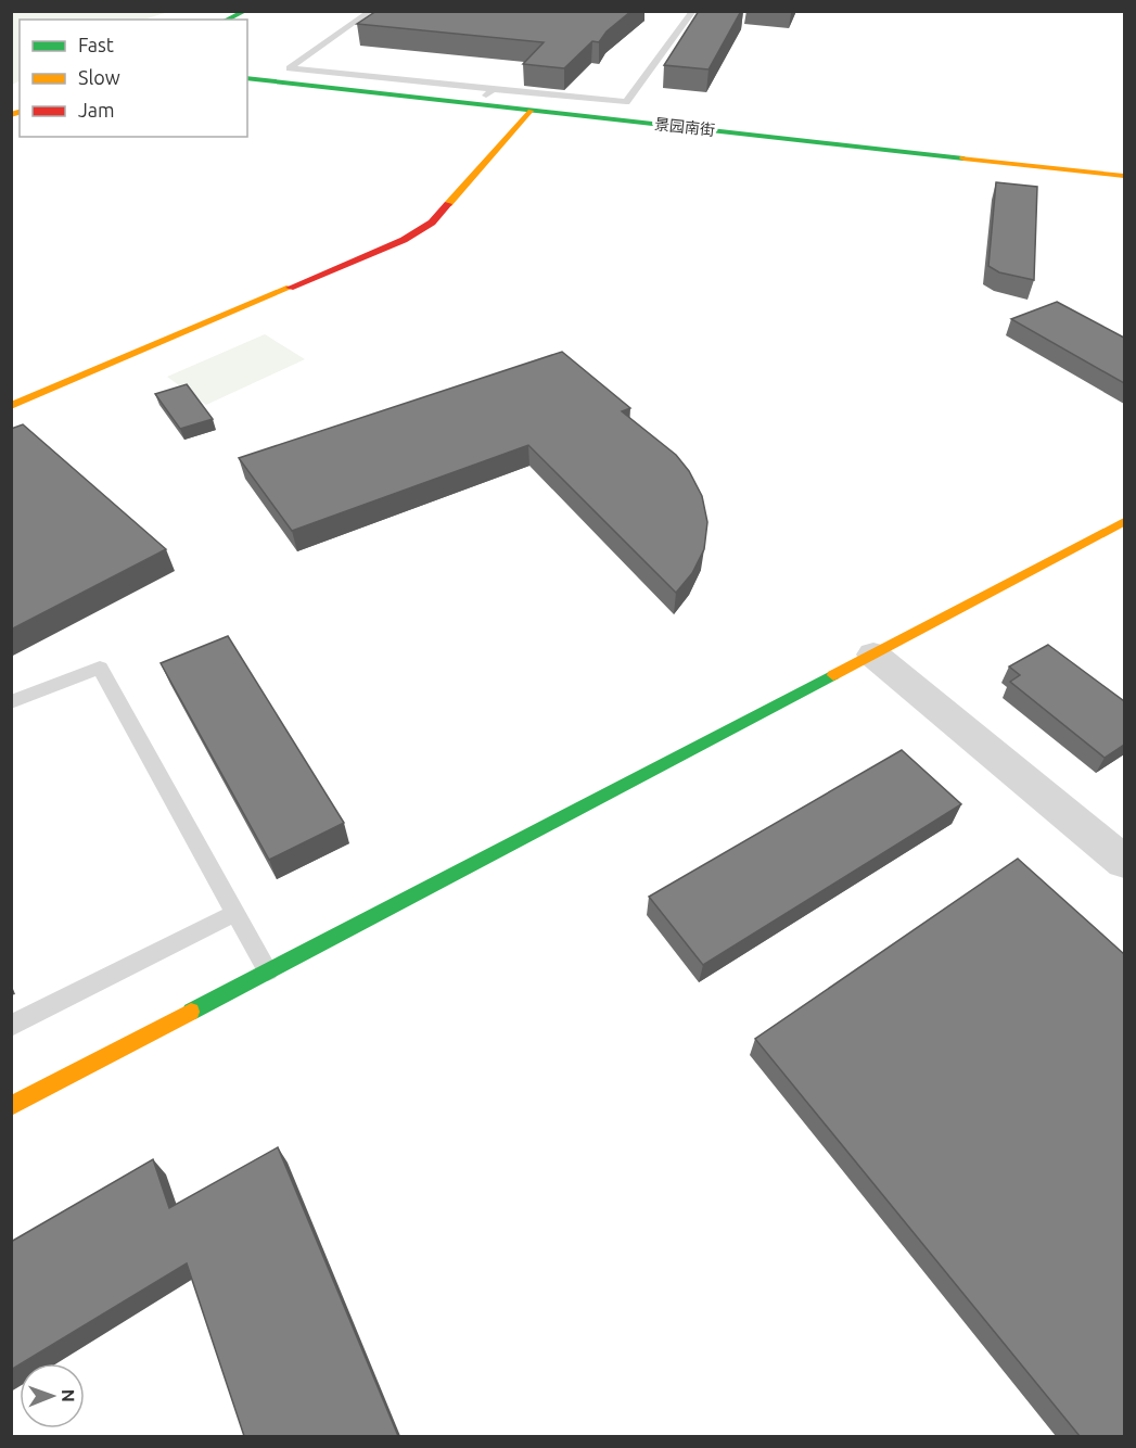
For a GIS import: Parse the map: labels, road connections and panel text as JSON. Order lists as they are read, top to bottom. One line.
{"streets":{"street":["景园南街"]},"legend":["Fast","Slow","Jam"],"north":"right"}
